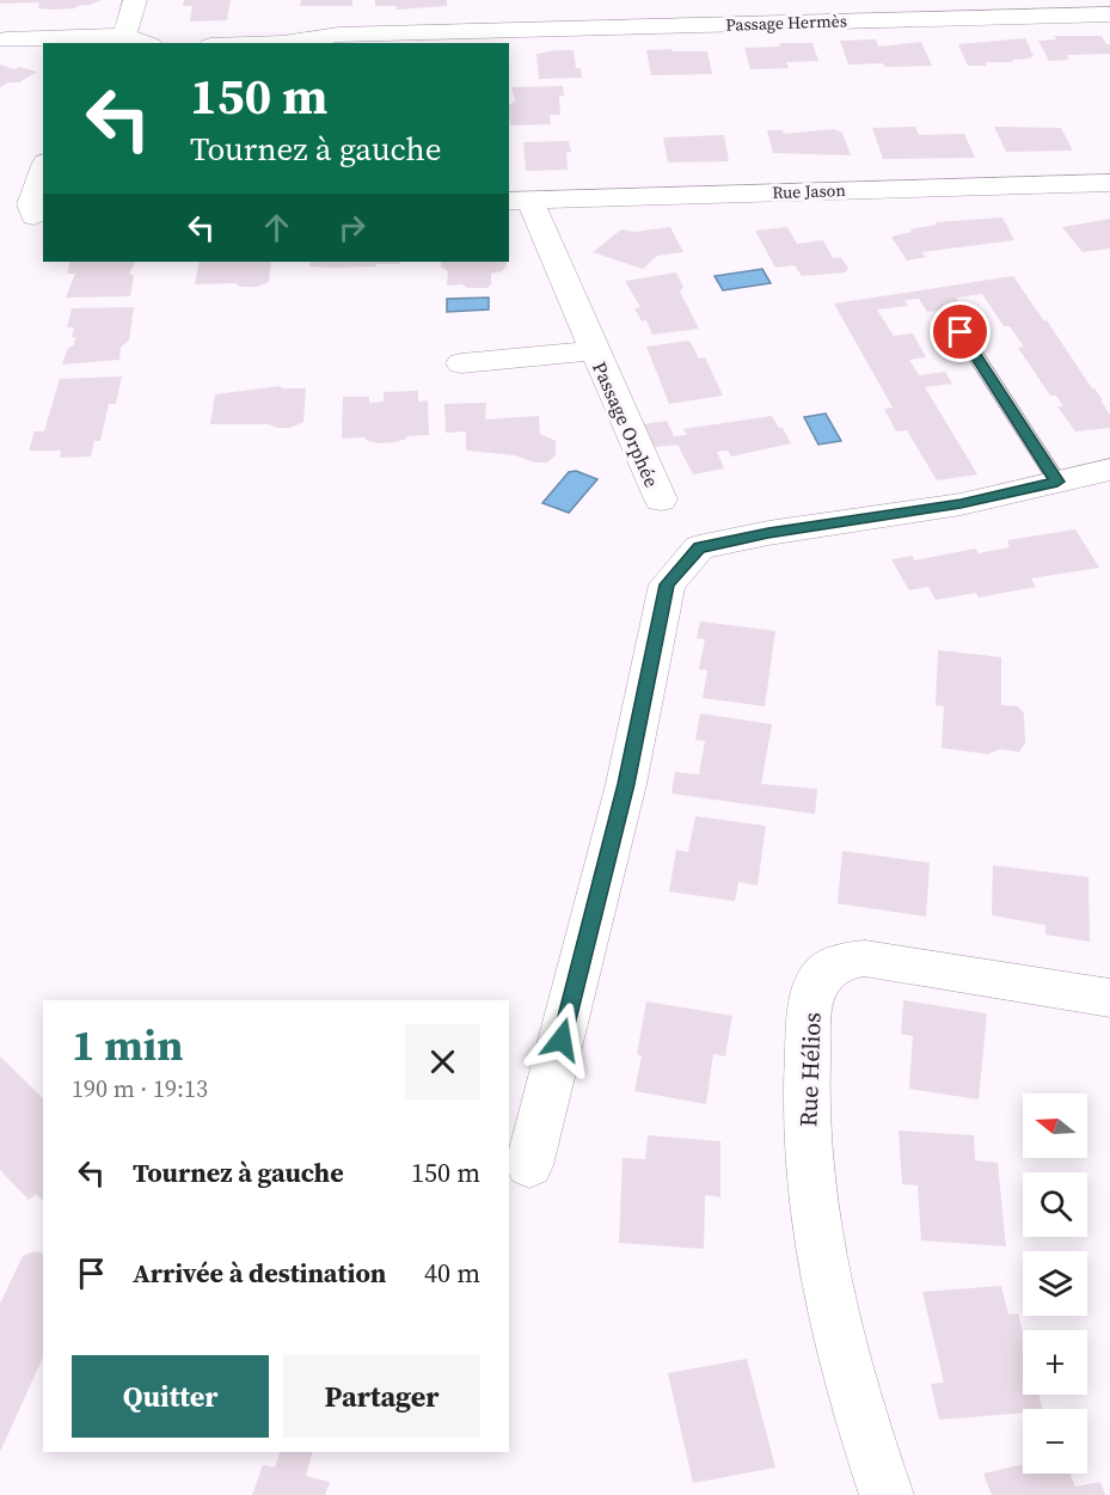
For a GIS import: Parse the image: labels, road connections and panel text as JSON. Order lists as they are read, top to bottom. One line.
{"streets":{"street":["Passage Hermès","Rue Jason","Passage Orphée","Rue Hélios"]},"crossings":[["Rue Jason","Passage Orphée"]],"north":"left","page":{"turn":["150 m","Tournez à gauche"],"heading":["1 min","190 m · 19:13"],"map_buttons":["+","−"],"list":[{"name":"Tournez à gauche","value":"150 m"},{"name":"Arrivée à destination","value":"40 m"}],"buttons":["Quitter","Partager"]}}
